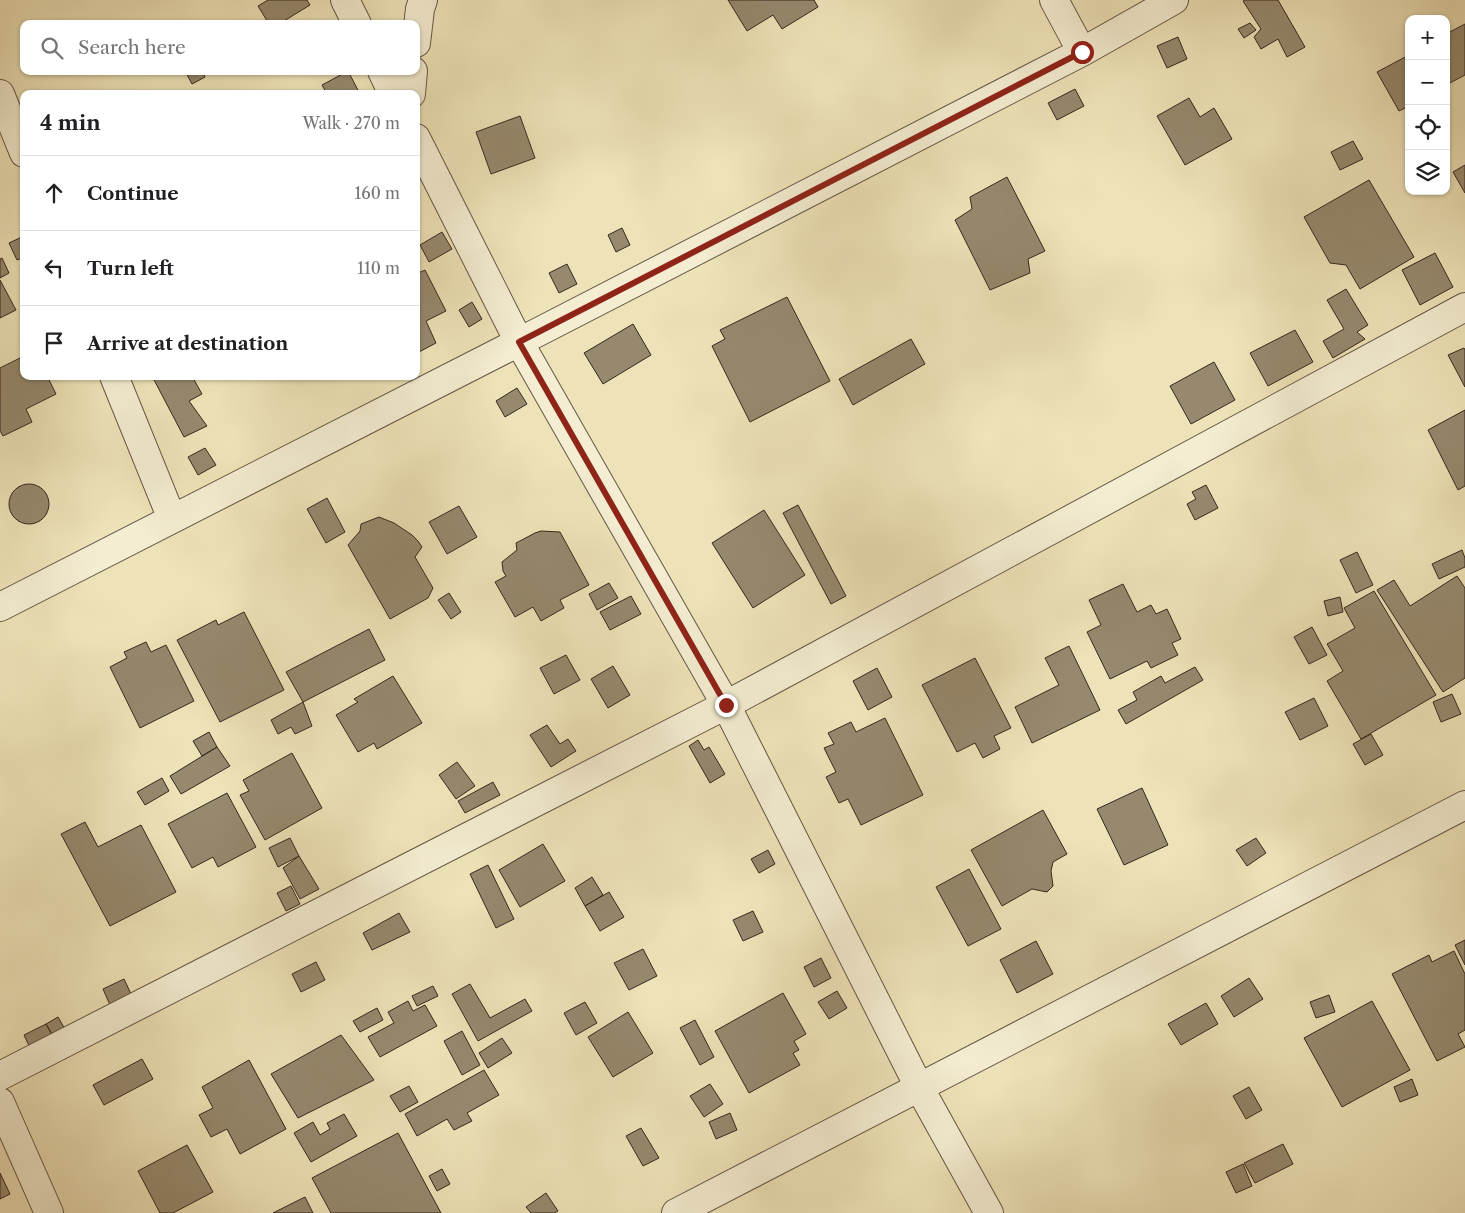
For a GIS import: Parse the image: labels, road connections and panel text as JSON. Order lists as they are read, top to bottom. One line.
{"page":{"map_buttons":["+","−"],"search":"Search here","heading":["4 min","Walk · 270 m"],"list":[["Continue","160 m"],["Turn left","110 m"],"Arrive at destination"]}}
